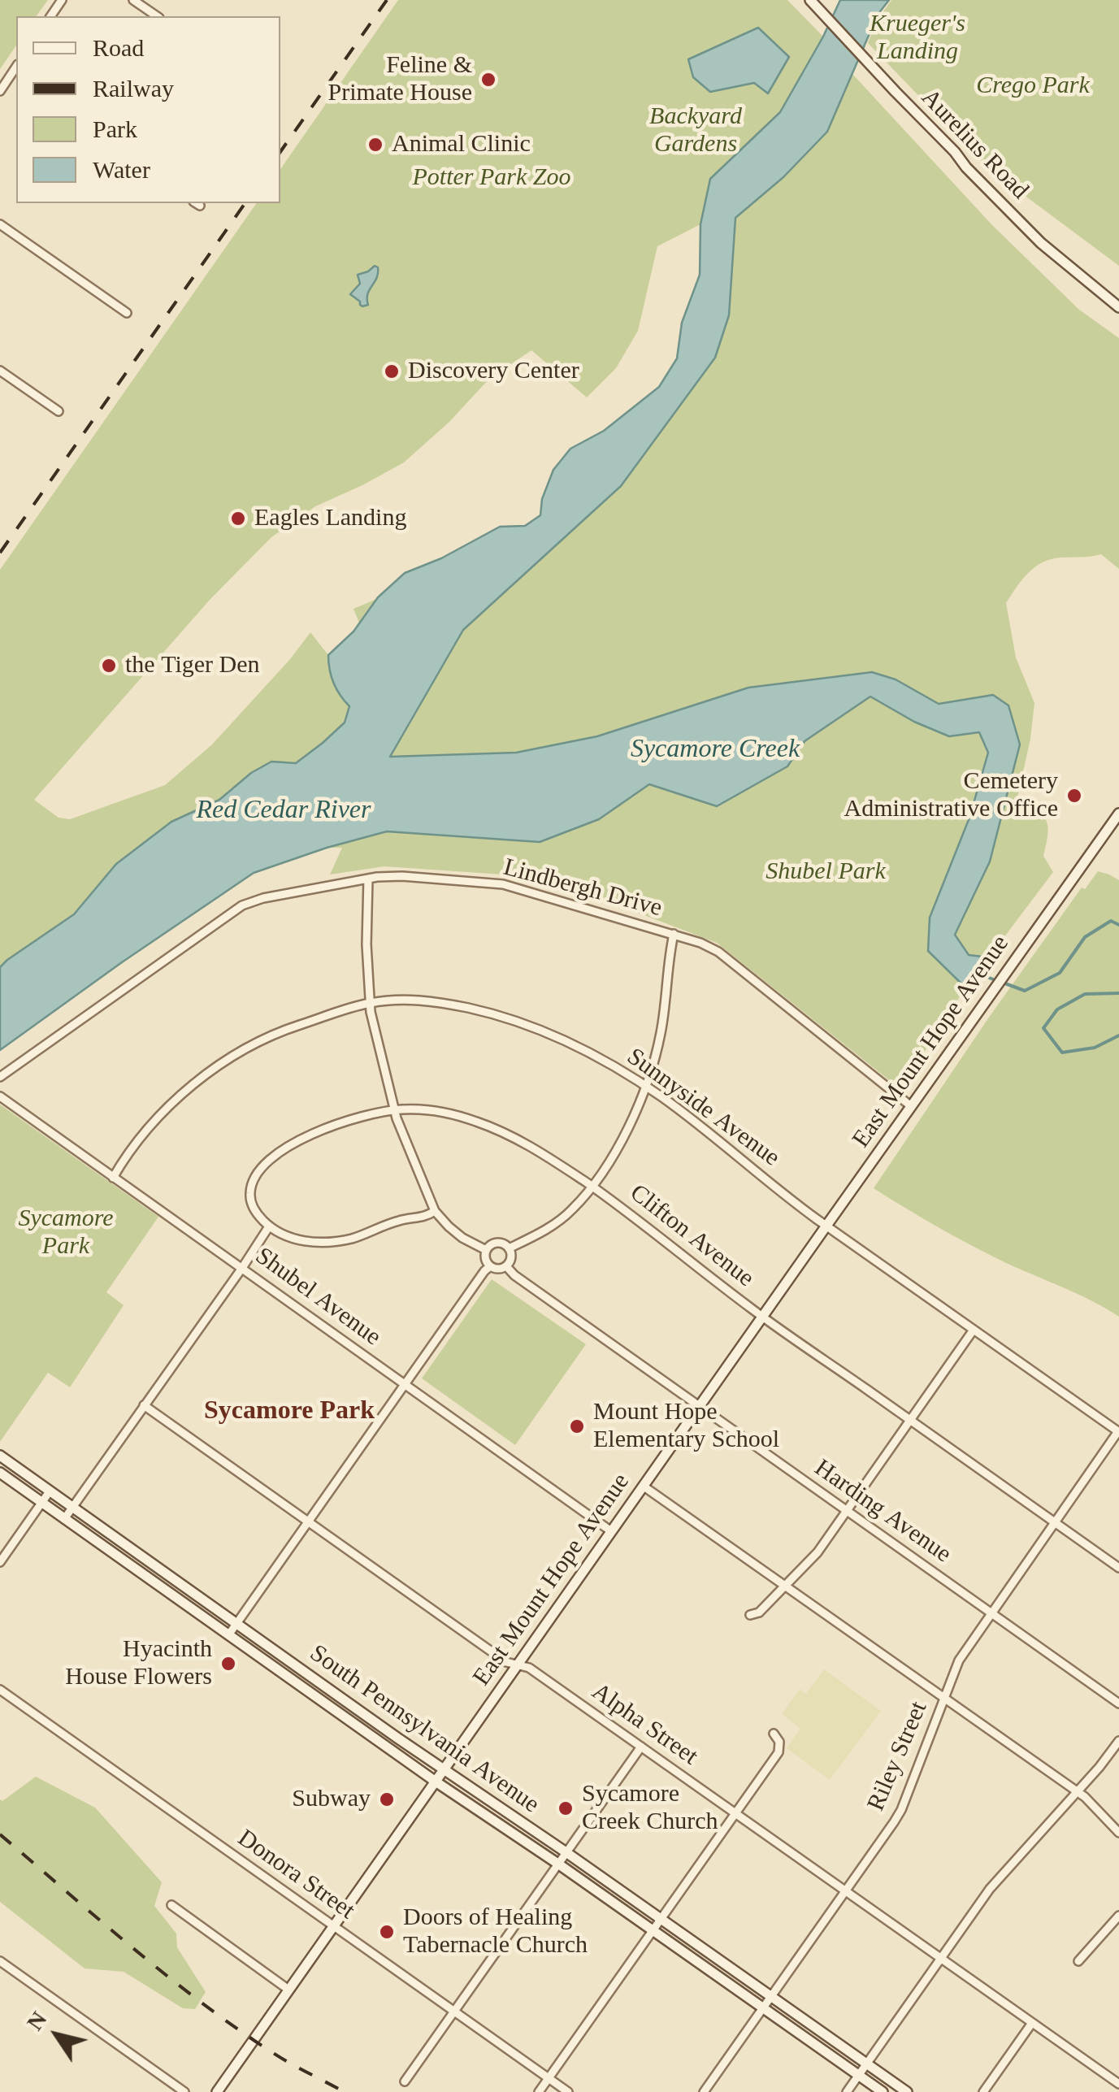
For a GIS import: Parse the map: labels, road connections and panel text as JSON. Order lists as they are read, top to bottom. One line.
{"streets":{"main road":["Aurelius Road","East Mount Hope Avenue","South Pennsylvania Avenue"],"street":["Lindbergh Drive","Sunnyside Avenue","Clifton Avenue","Shubel Avenue","Harding Avenue","Alpha Street","Riley Street","Donora Street"]},"crossings":[["Lindbergh Drive","East Mount Hope Avenue"],["East Mount Hope Avenue","Sunnyside Avenue"],["East Mount Hope Avenue","Clifton Avenue"],["East Mount Hope Avenue","Shubel Avenue"],["East Mount Hope Avenue","Harding Avenue"],["East Mount Hope Avenue","Alpha Street"],["East Mount Hope Avenue","South Pennsylvania Avenue"],["East Mount Hope Avenue","Donora Street"],["Sunnyside Avenue","Shubel Avenue"],["Sunnyside Avenue","Riley Street"],["Clifton Avenue","Riley Street"],["Harding Avenue","Riley Street"],["Alpha Street","Riley Street"],["South Pennsylvania Avenue","Riley Street"]],"districts":["Sycamore Park"],"water":["Sycamore Creek","Red Cedar River"],"parks":["Krueger's Landing","Crego Park","Backyard Gardens","Potter Park Zoo","Shubel Park","Sycamore Park"],"places":["Feline & Primate House","Animal Clinic","Discovery Center","Eagles Landing","the Tiger Den","Cemetery Administrative Office","Mount Hope Elementary School","Hyacinth House Flowers","Subway","Sycamore Creek Church","Doors of Healing Tabernacle Church"],"legend":["Road","Railway","Park","Water"],"north":"top left"}
